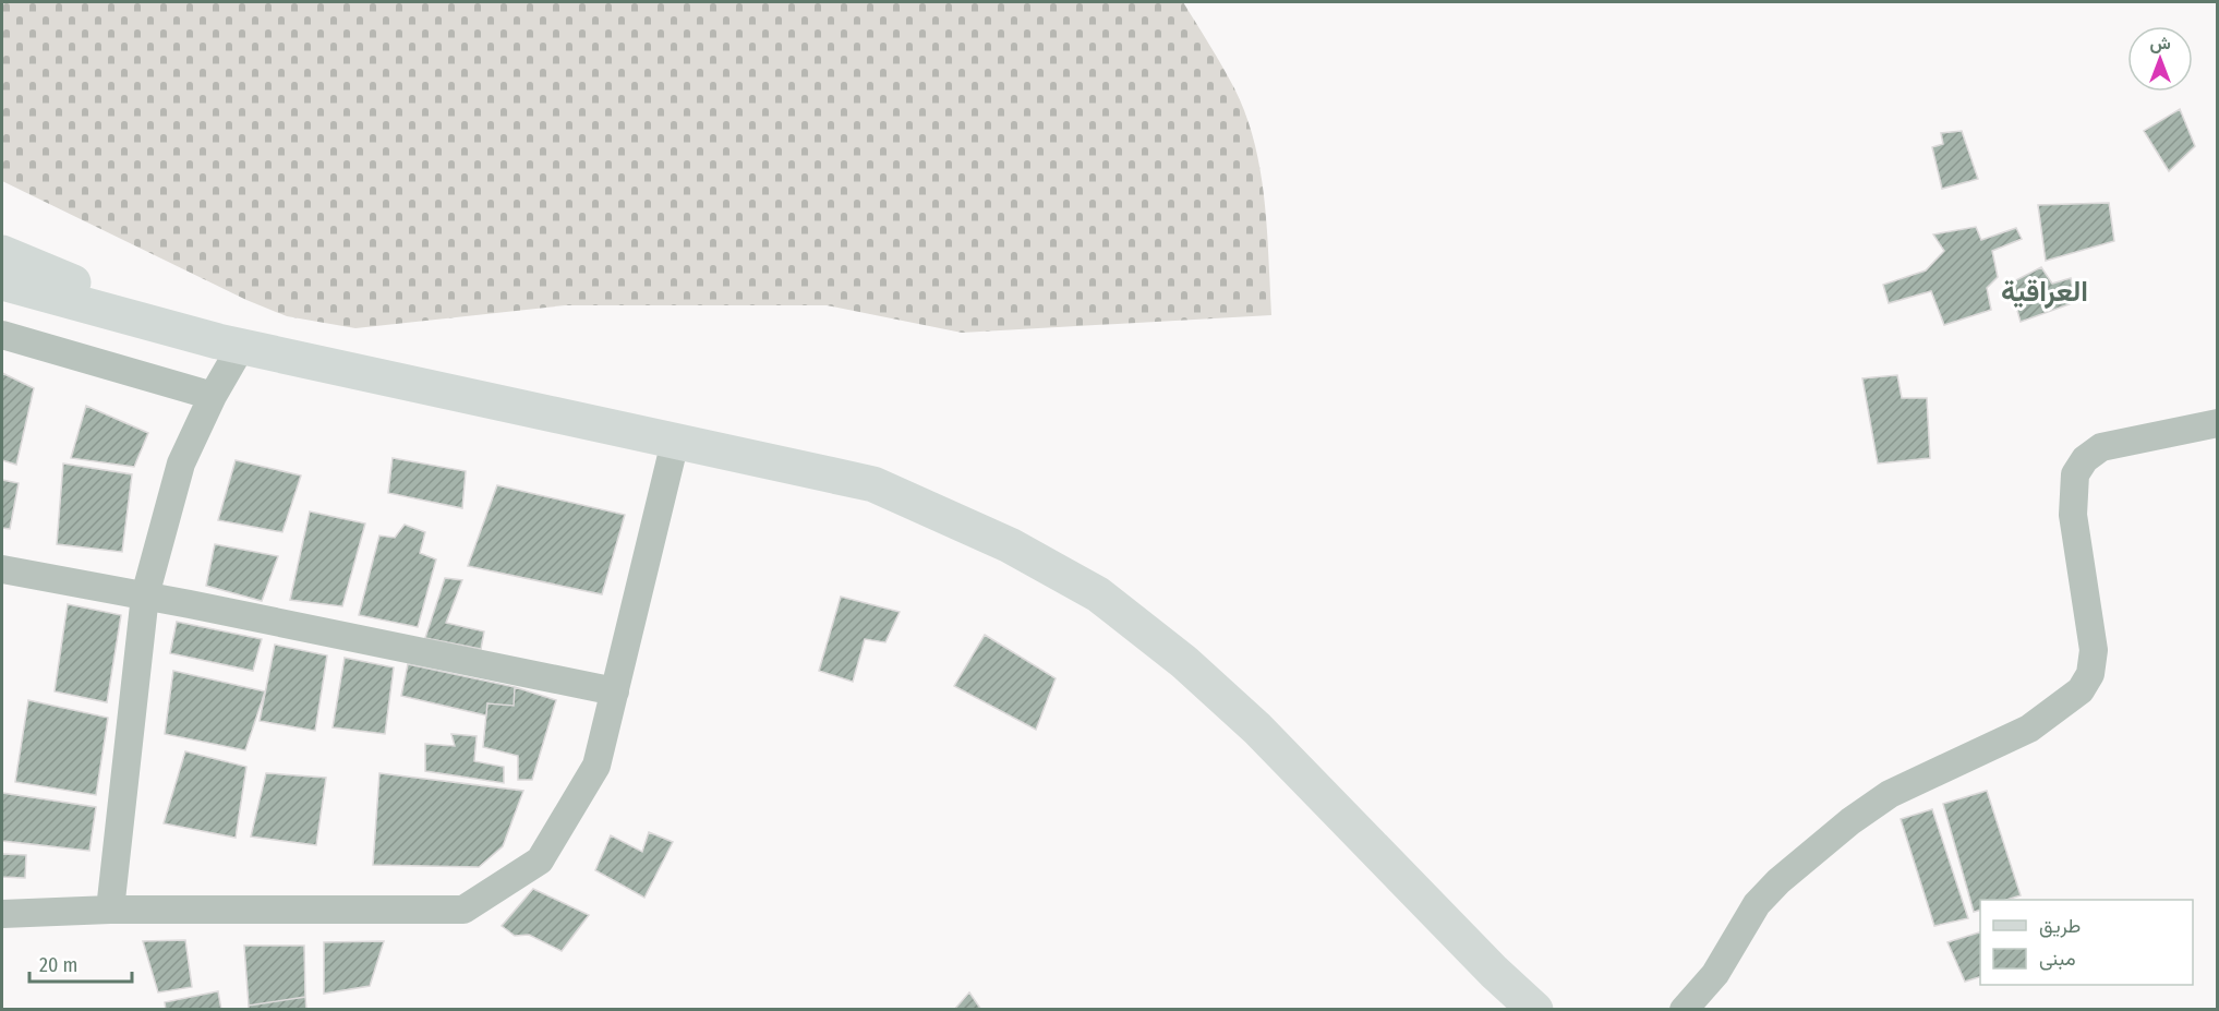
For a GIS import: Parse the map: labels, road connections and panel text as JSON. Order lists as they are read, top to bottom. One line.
{"districts":["العراقية"],"legend":["طريق","مبنى"],"scale_bar":"20 m","north":"top"}
